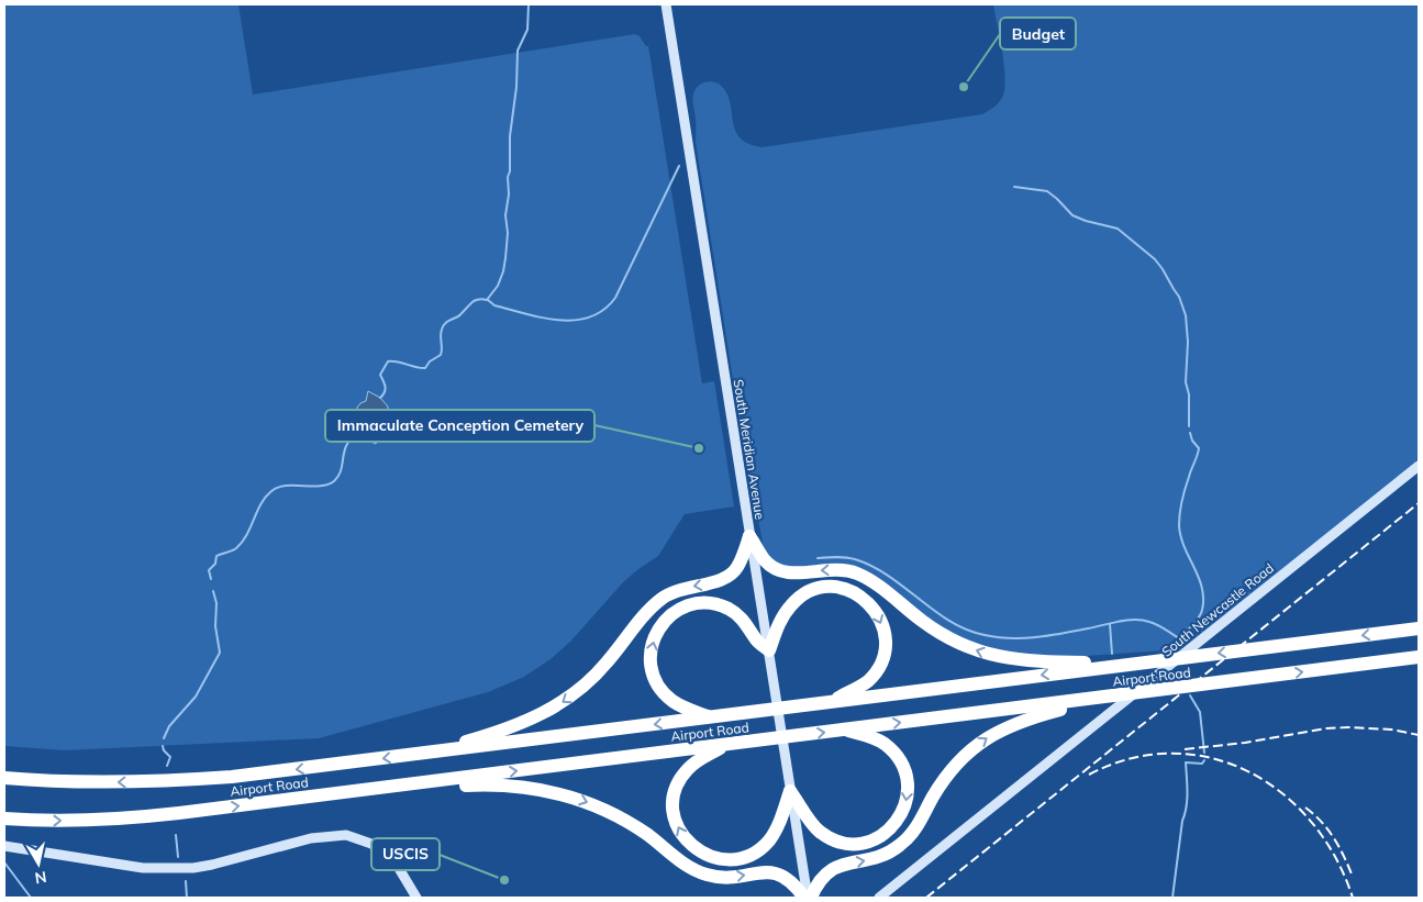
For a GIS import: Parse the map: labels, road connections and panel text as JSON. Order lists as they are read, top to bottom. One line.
{"streets":{"highway":["Airport Road"],"street":["South Meridian Avenue","South Newcastle Road"]},"places":["Budget","Immaculate Conception Cemetery","USCIS"],"north":"bottom"}
